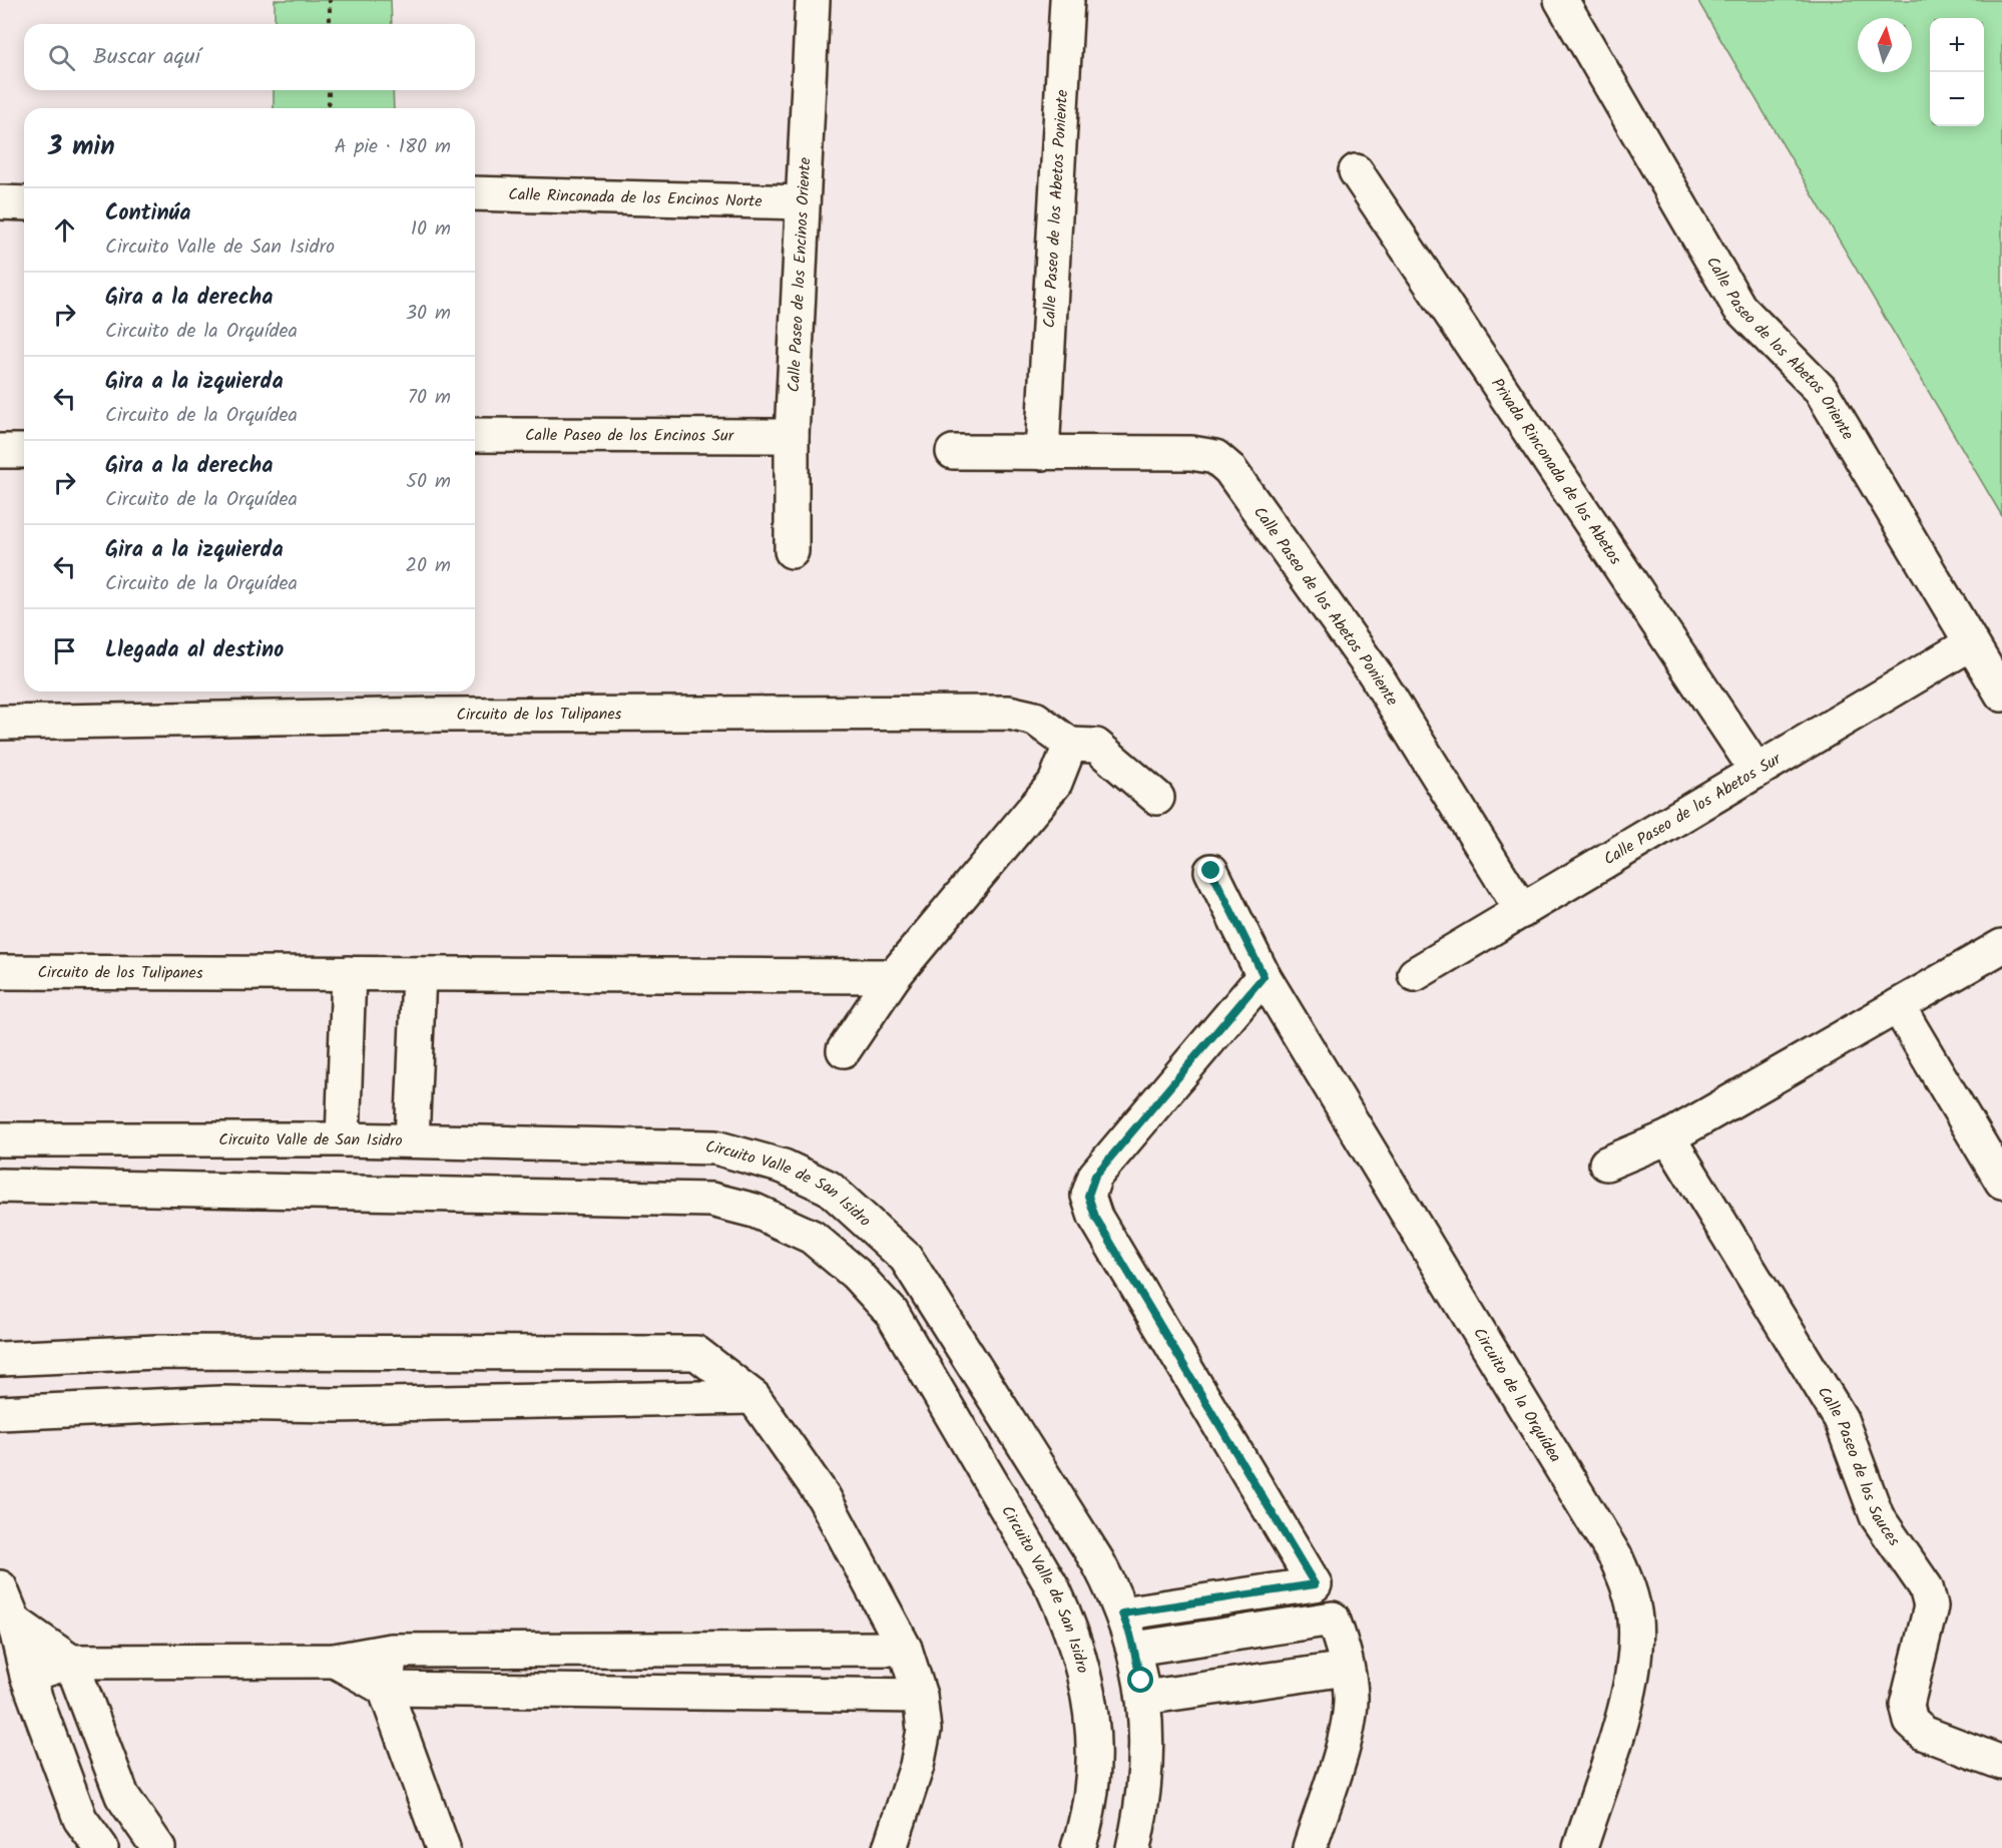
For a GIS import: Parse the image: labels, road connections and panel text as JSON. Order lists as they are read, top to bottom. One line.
{"streets":{"street":["Calle Rinconada de los Encinos Norte","Calle Paseo de los Abetos Poniente","Calle Paseo de los Encinos Oriente","Calle Paseo de los Abetos Oriente","Calle Paseo de los Encinos Sur","Privada Rinconada de los Abetos","Circuito de los Tulipanes","Calle Paseo de los Abetos Sur","Circuito Valle de San Isidro","Circuito de la Orquídea","Calle Paseo de los Sauces"]},"crossings":[["Calle Rinconada de los Encinos Norte","Calle Paseo de los Encinos Oriente"],["Calle Paseo de los Abetos Poniente","Calle Paseo de los Abetos Sur"],["Calle Paseo de los Encinos Oriente","Calle Paseo de los Encinos Sur"],["Calle Paseo de los Abetos Oriente","Calle Paseo de los Abetos Sur"],["Privada Rinconada de los Abetos","Calle Paseo de los Abetos Sur"]],"north":"top","page":{"map_buttons":["+","−"],"search":"Buscar aquí","heading":["3 min","A pie · 180 m"],"list":[["Continúa","Circuito Valle de San Isidro","10 m"],["Gira a la derecha","Circuito de la Orquídea","30 m"],["Gira a la izquierda","Circuito de la Orquídea","70 m"],["Gira a la derecha","Circuito de la Orquídea","50 m"],["Gira a la izquierda","Circuito de la Orquídea","20 m"],"Llegada al destino"]}}
